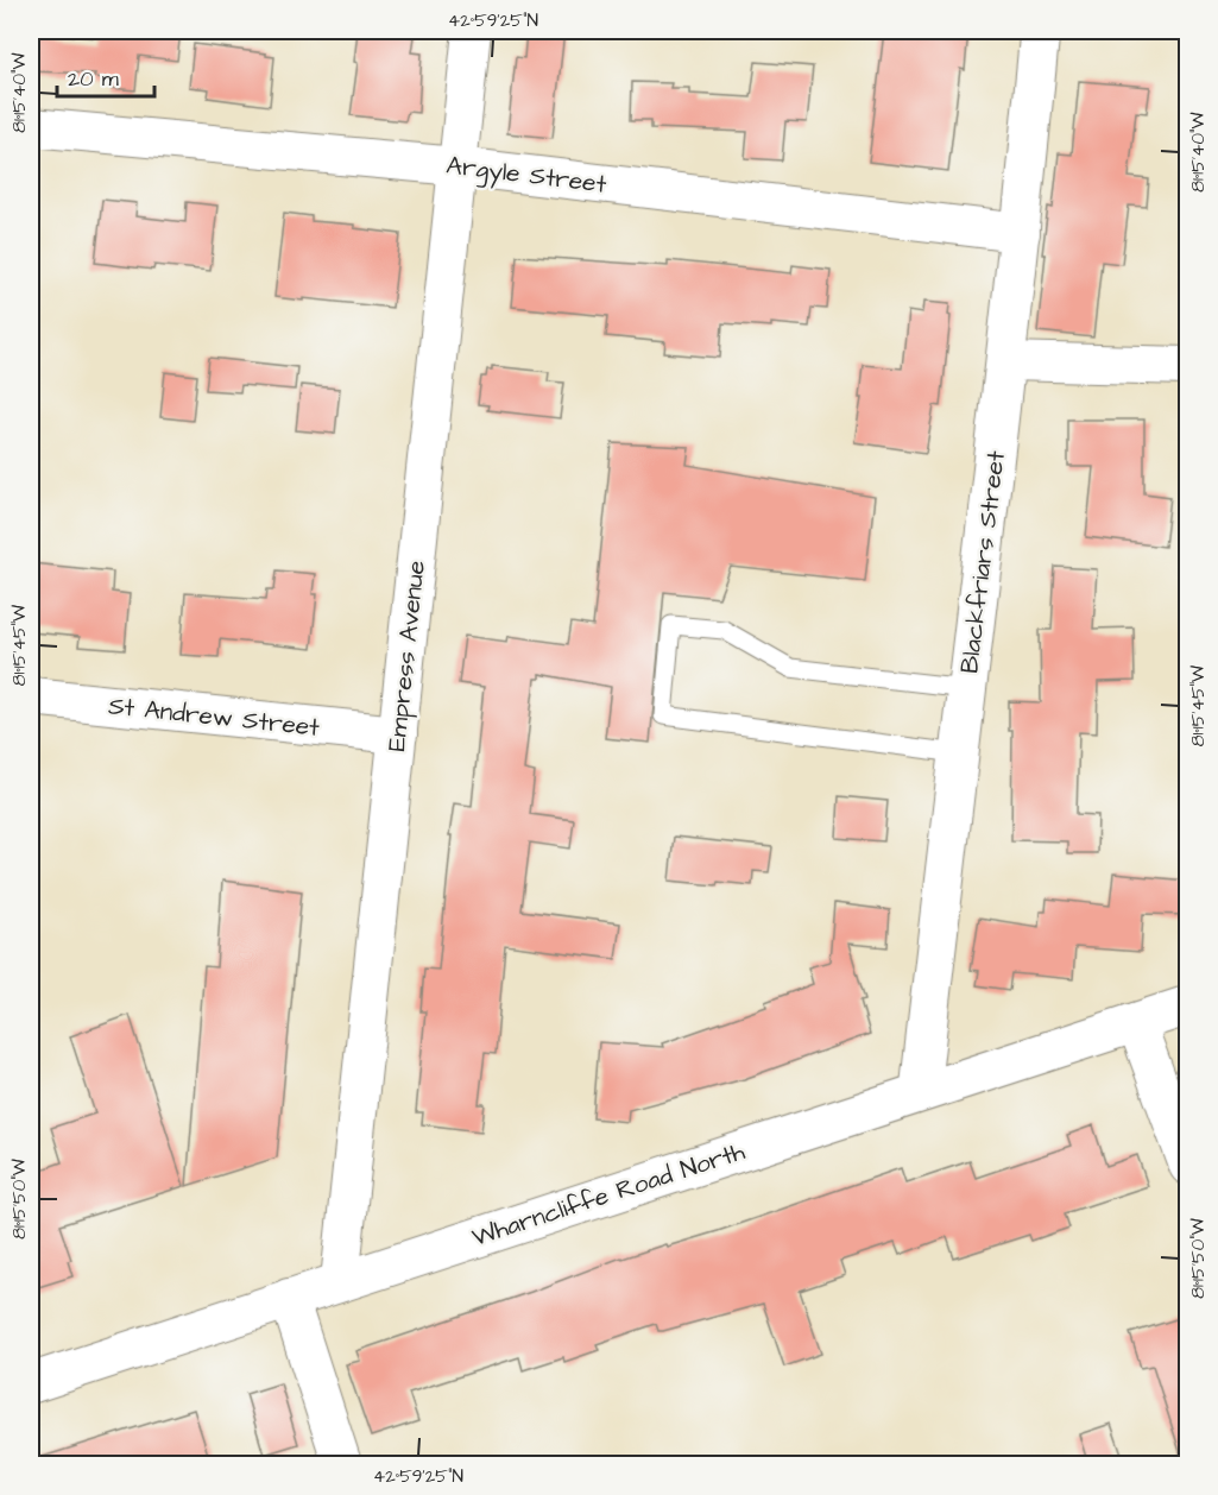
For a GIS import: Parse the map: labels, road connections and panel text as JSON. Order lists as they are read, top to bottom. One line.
{"streets":{"main road":["Blackfriars Street","Wharncliffe Road North"],"street":["Argyle Street","Empress Avenue","St Andrew Street"]},"crossings":[["Argyle Street","Blackfriars Street"],["Argyle Street","Empress Avenue"],["Blackfriars Street","Wharncliffe Road North"],["Empress Avenue","St Andrew Street"],["Empress Avenue","Wharncliffe Road North"]],"scale_bar":"20 m","coordinates":["42°59'25\"N","81°15'40\"W","81°15'45\"W","81°15'50\"W"]}
